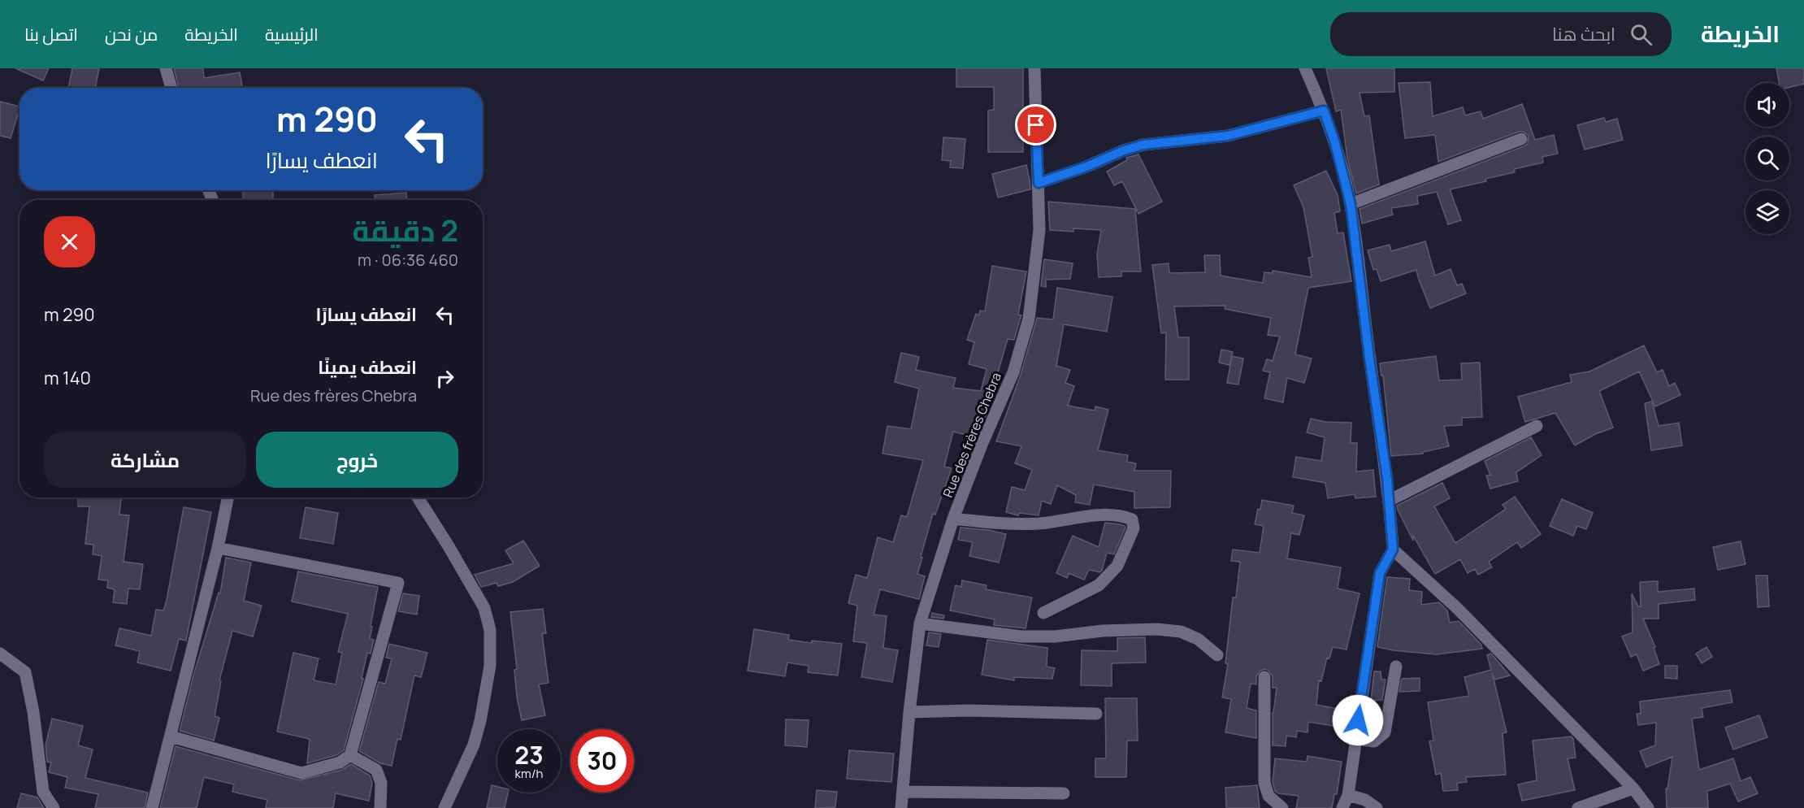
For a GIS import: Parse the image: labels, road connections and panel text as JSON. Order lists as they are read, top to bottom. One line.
{"streets":{"street":["Rue des frères Chebra"]},"page":{"header":"الخريطة","search":"ابحث هنا","nav":["الرئيسية","الخريطة","من نحن","اتصل بنا"],"turn":["290 m","انعطف يسارًا"],"heading":["2 دقيقة","460 m · 06:36"],"list":[{"name":"انعطف يسارًا","value":"290 m"},{"name":"انعطف يمينًا","note":"Rue des frères Chebra","value":"140 m"}],"buttons":["خروج","مشاركة"],"speed":"23 km/h","limit":"30"}}
